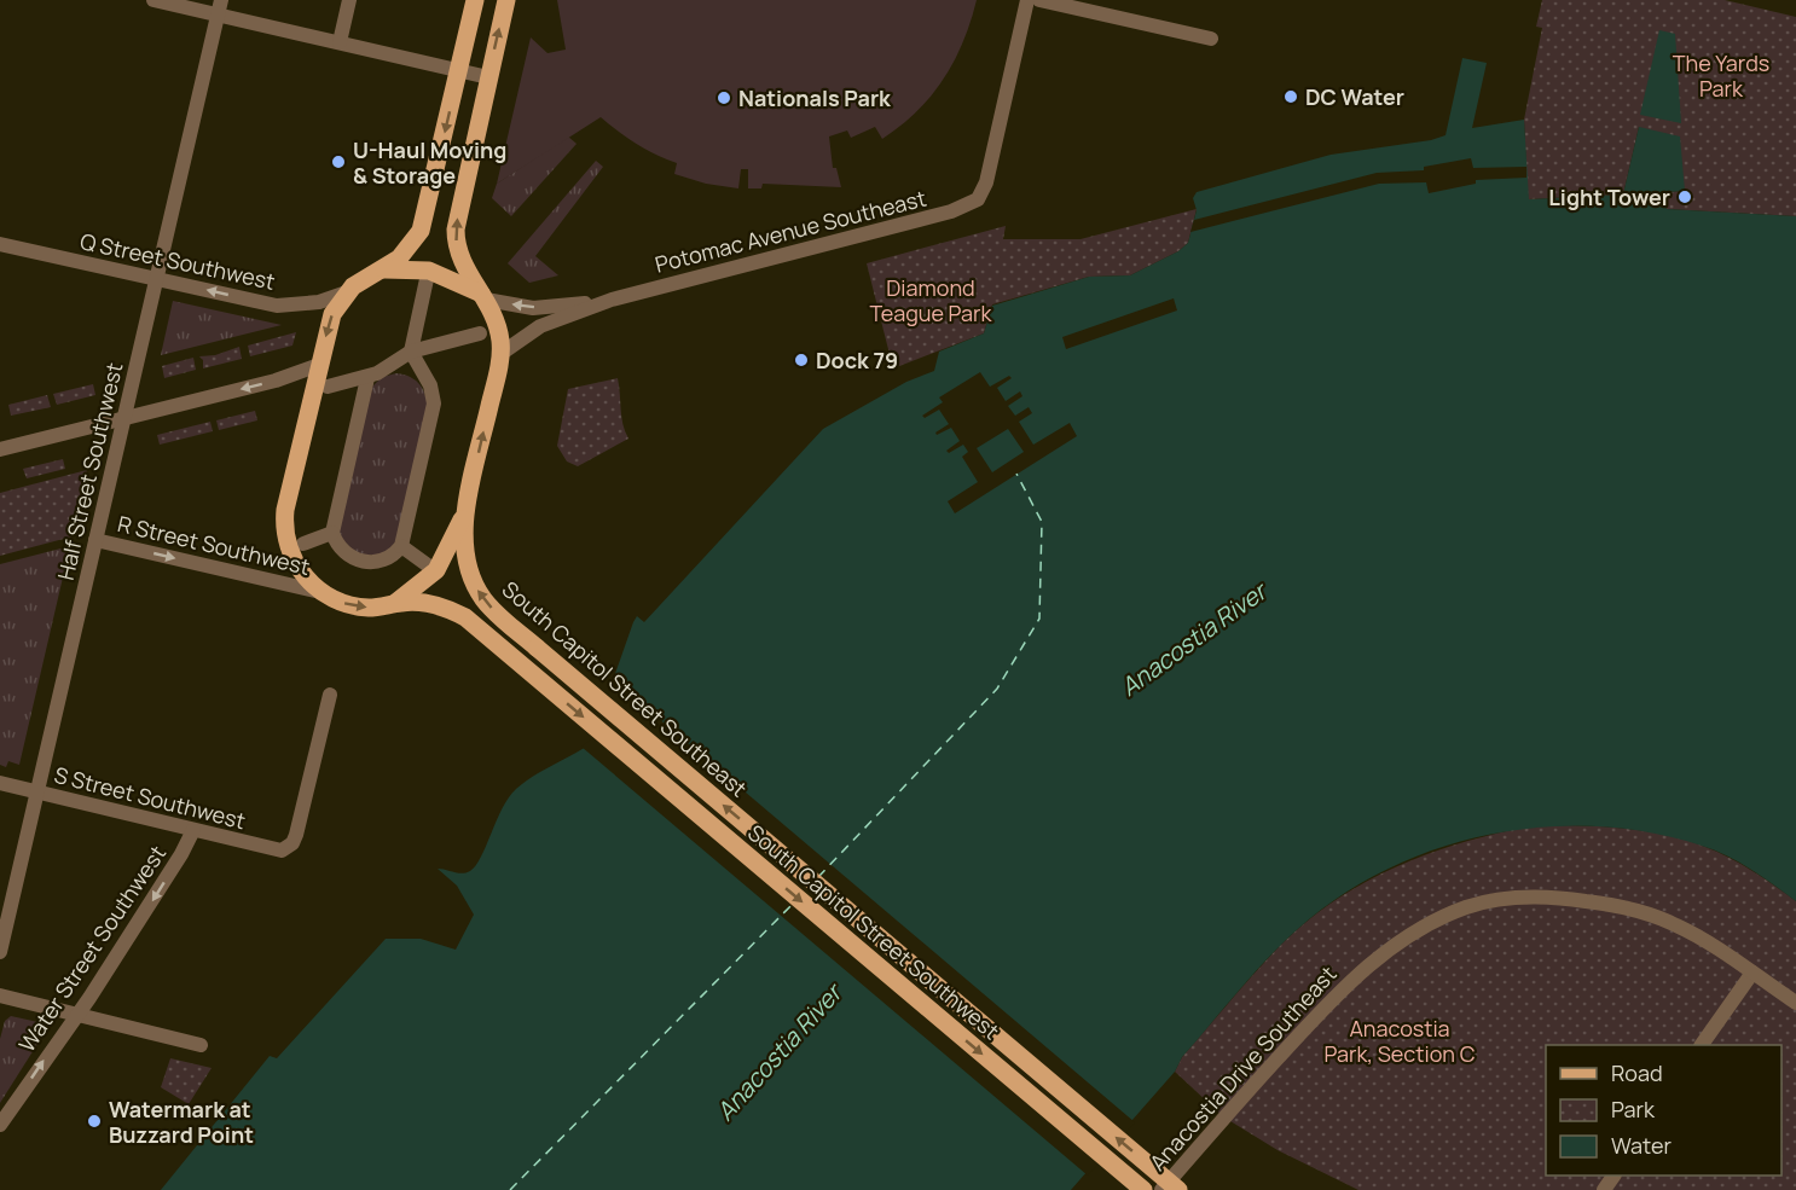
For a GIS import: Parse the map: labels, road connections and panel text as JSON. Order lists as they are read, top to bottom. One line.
{"streets":{"main road":["South Capitol Street Southeast","South Capitol Street Southwest"],"street":["Potomac Avenue Southeast","Q Street Southwest","Half Street Southwest","R Street Southwest","S Street Southwest","Water Street Southwest","Anacostia Drive Southeast"]},"crossings":[["Potomac Avenue Southeast","South Capitol Street Southeast"],["Q Street Southwest","Half Street Southwest"],["Q Street Southwest","South Capitol Street Southwest"],["Half Street Southwest","R Street Southwest"],["Half Street Southwest","S Street Southwest"],["R Street Southwest","South Capitol Street Southwest"],["S Street Southwest","Water Street Southwest"]],"one_way":["R Street Southwest","South Capitol Street Southeast","South Capitol Street Southwest"],"water":["Anacostia River"],"parks":["The Yards Park","Diamond Teague Park","Anacostia Park, Section C"],"places":["DC Water","Nationals Park","U-Haul Moving & Storage","Light Tower","Dock 79","Watermark at Buzzard Point"],"legend":["Road","Park","Water"]}
